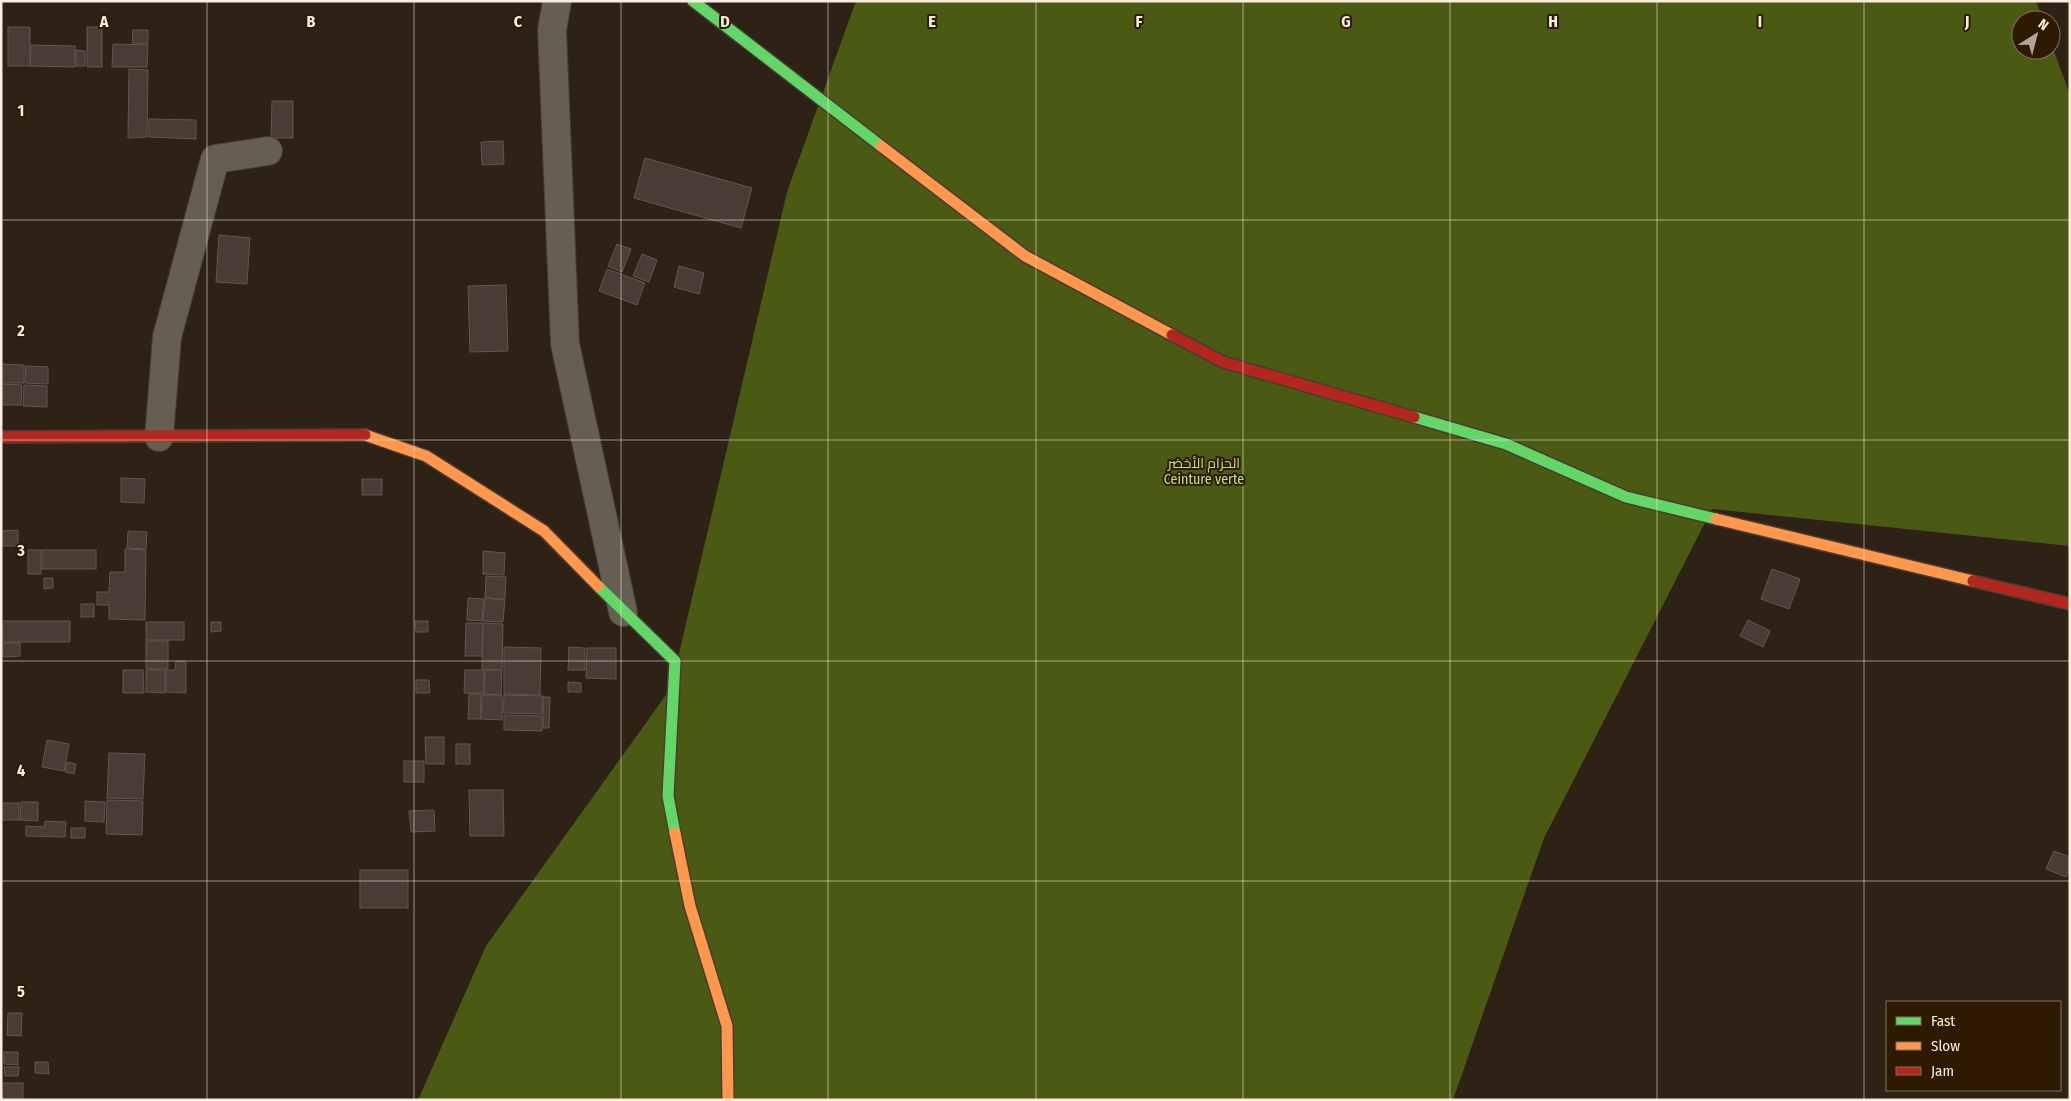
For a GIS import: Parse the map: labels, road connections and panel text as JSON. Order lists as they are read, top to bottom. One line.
{"parks":["الحزام الأخضر Ceinture verte"],"legend":["Fast","Slow","Jam"],"north":"top right","grid":{"columns":["A","B","C","D","E","F","G","H","I","J"],"rows":["1","2","3","4","5"]}}
